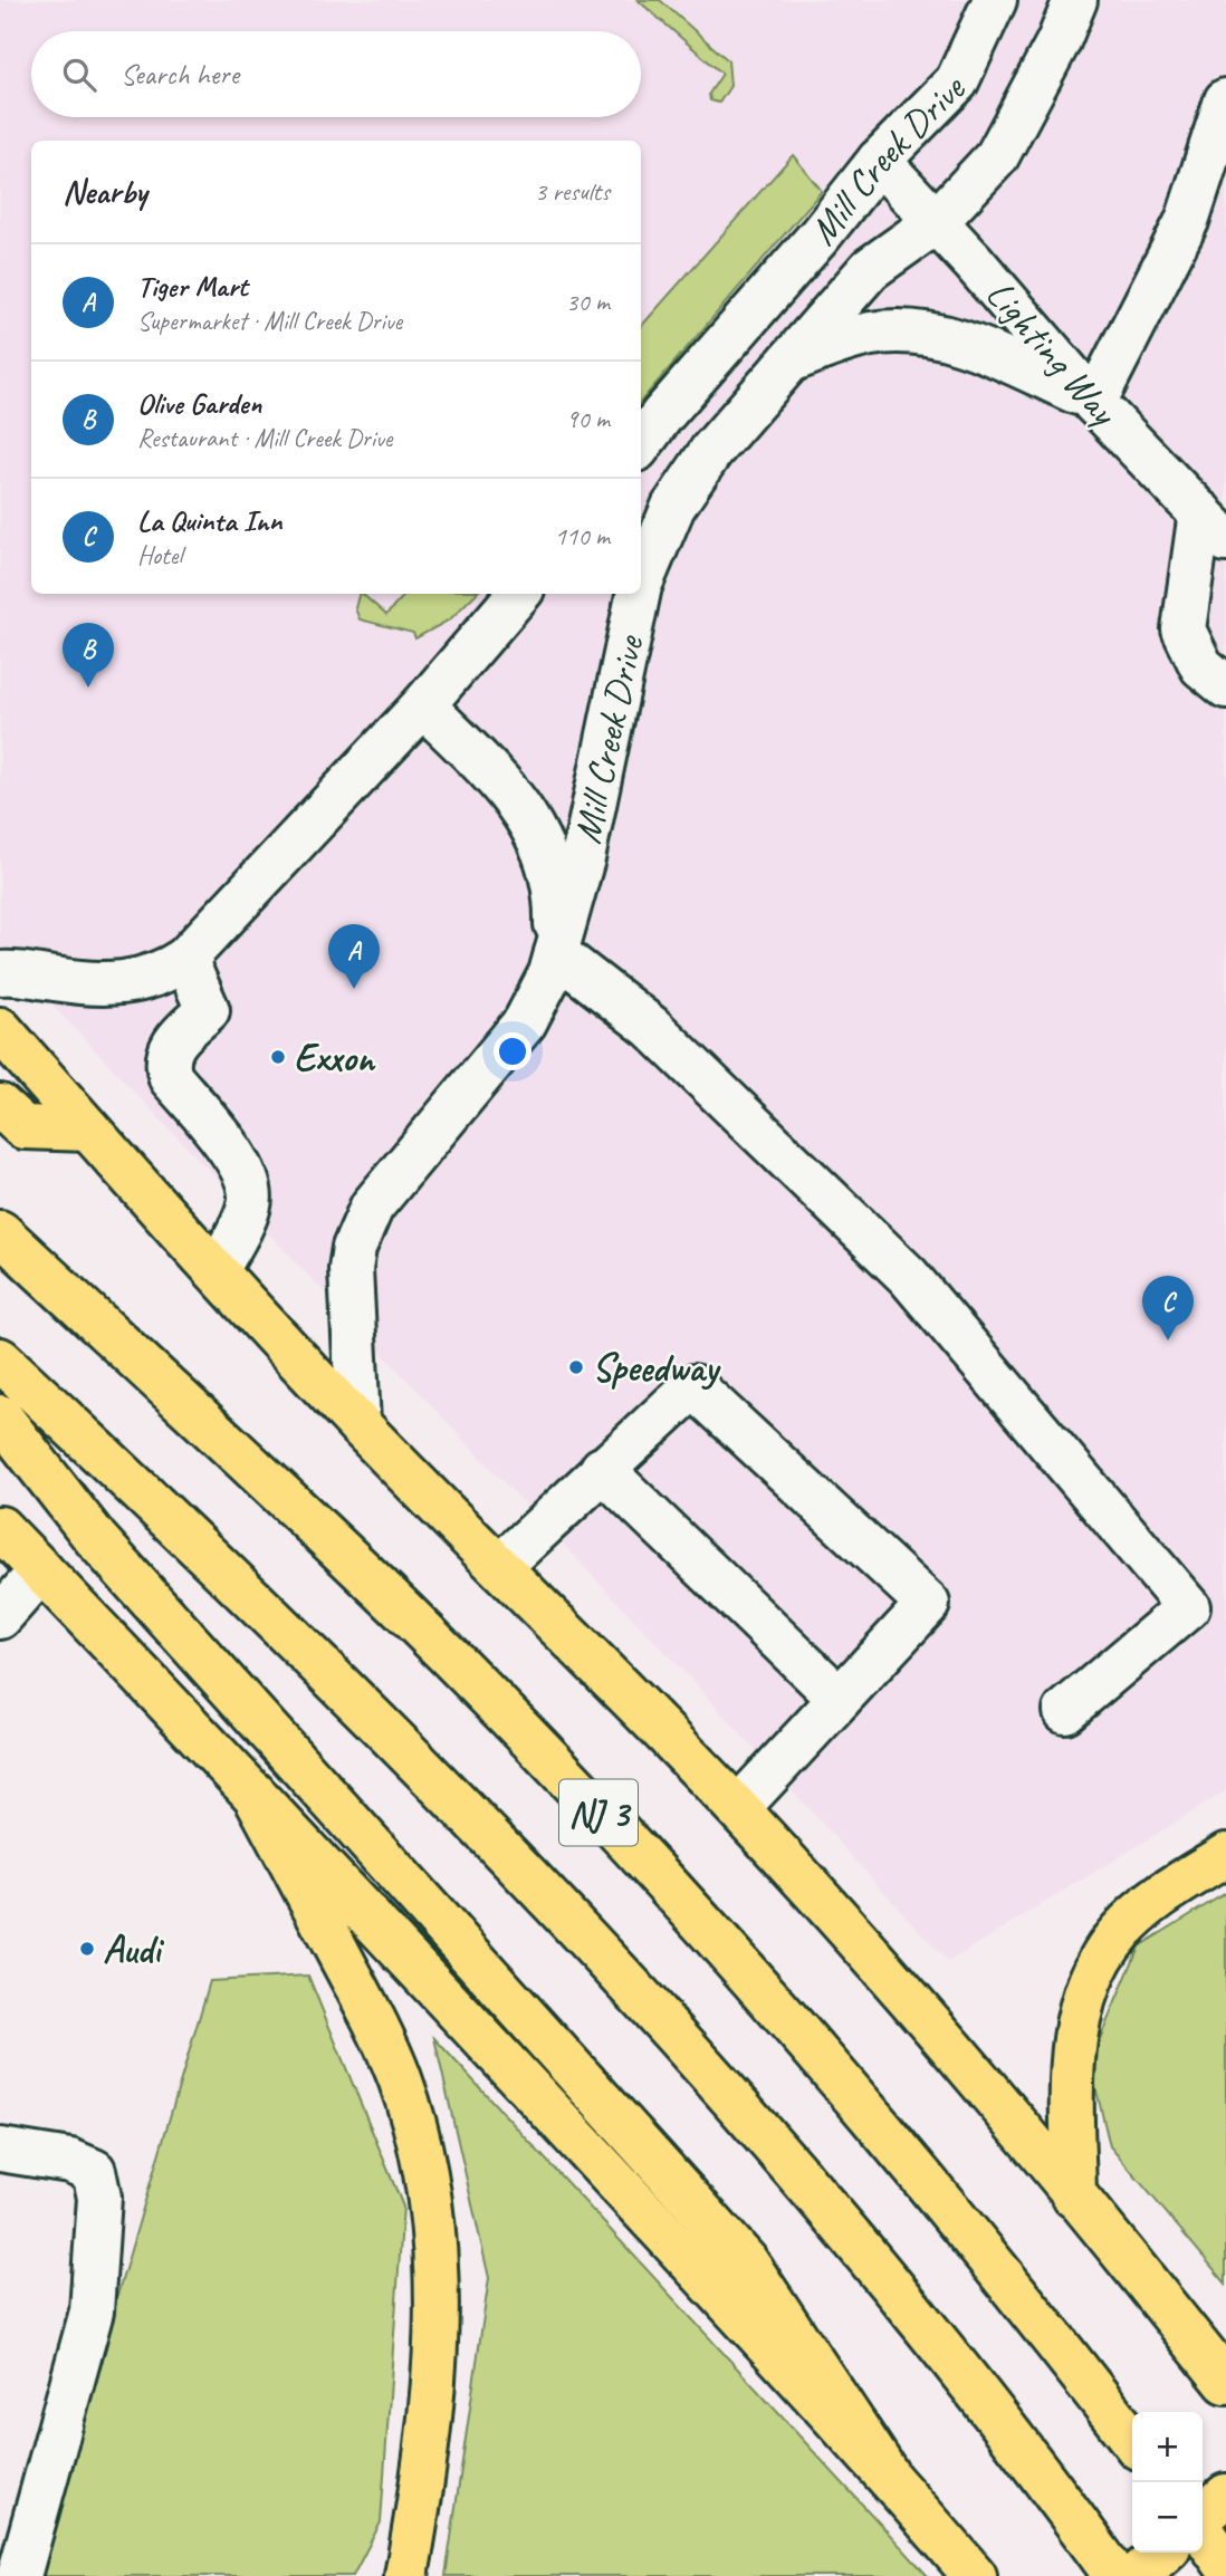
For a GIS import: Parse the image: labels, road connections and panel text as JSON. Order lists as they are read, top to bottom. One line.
{"streets":{"main road":["NJ 3"],"street":["Mill Creek Drive","Lighting Way"]},"crossings":[["Mill Creek Drive","Lighting Way"]],"places":["Exxon","Speedway","Audi"],"page":{"search":"Search here","heading":["Nearby","3 results"],"list":[{"mark":"A","name":"Tiger Mart","note":"Supermarket · Mill Creek Drive","value":"30 m"},{"mark":"B","name":"Olive Garden","note":"Restaurant · Mill Creek Drive","value":"90 m"},{"mark":"C","name":"La Quinta Inn","note":"Hotel","value":"110 m"}],"pins":["B","A","C"],"map_buttons":["+","−"]}}
